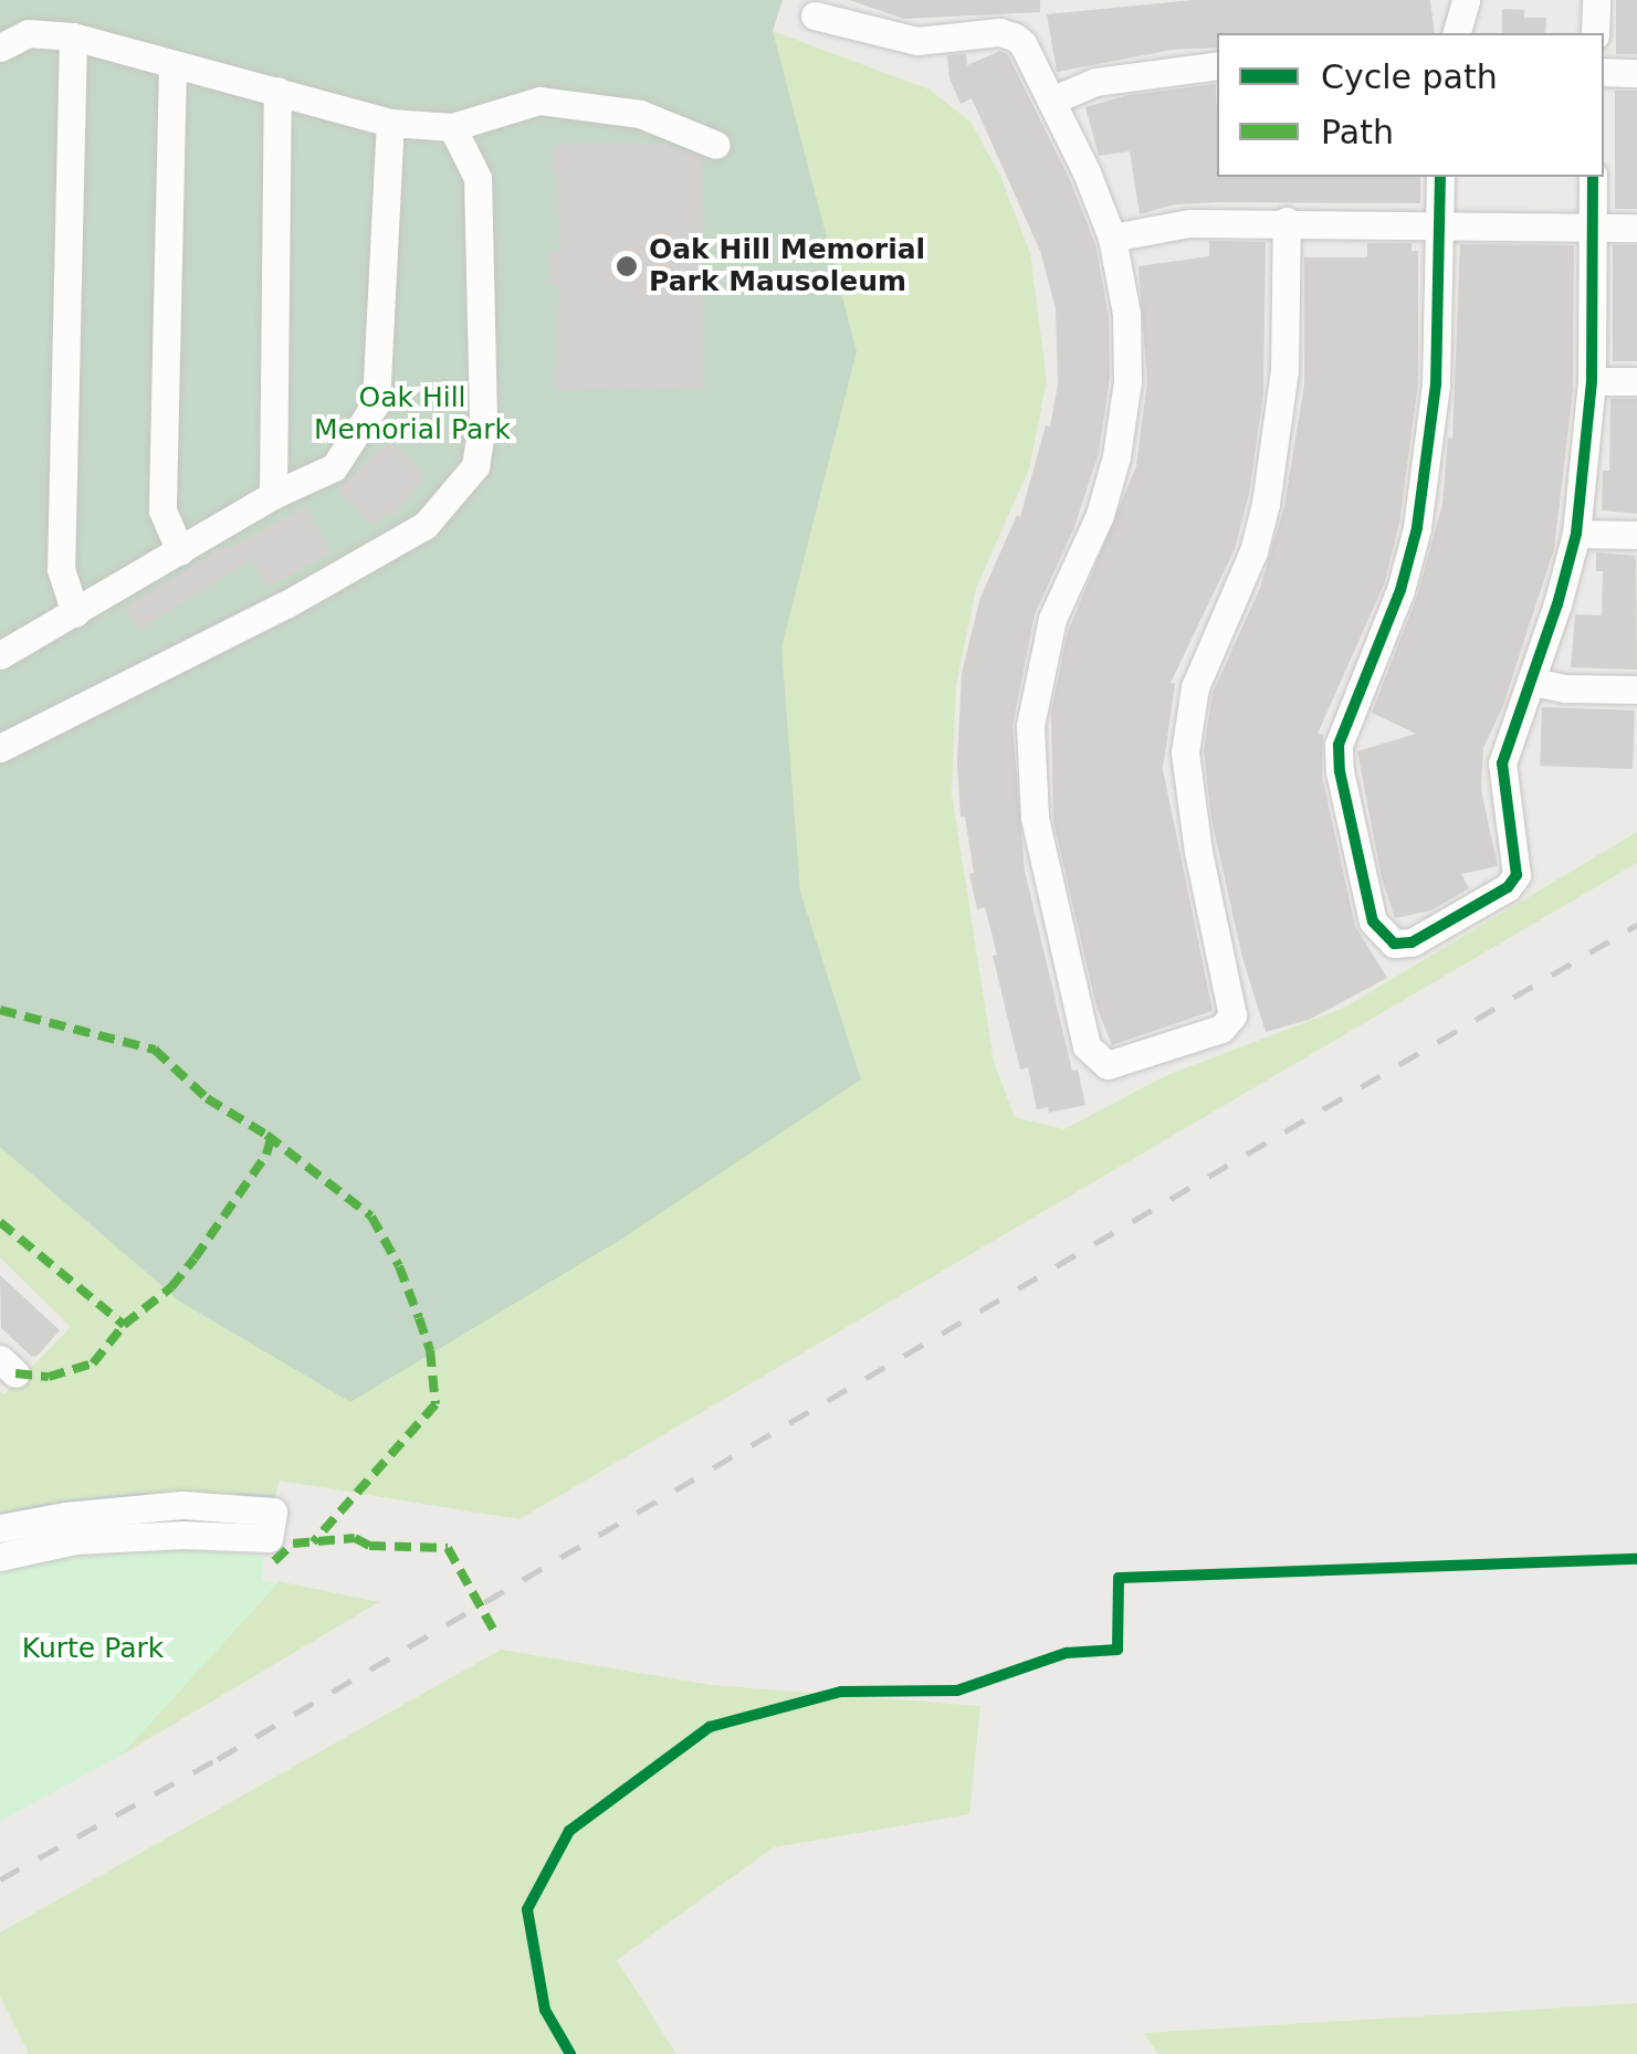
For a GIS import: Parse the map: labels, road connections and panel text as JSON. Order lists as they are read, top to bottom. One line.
{"parks":["Oak Hill Memorial Park","Kurte Park"],"places":["Oak Hill Memorial Park Mausoleum"],"legend":["Cycle path","Path"]}
